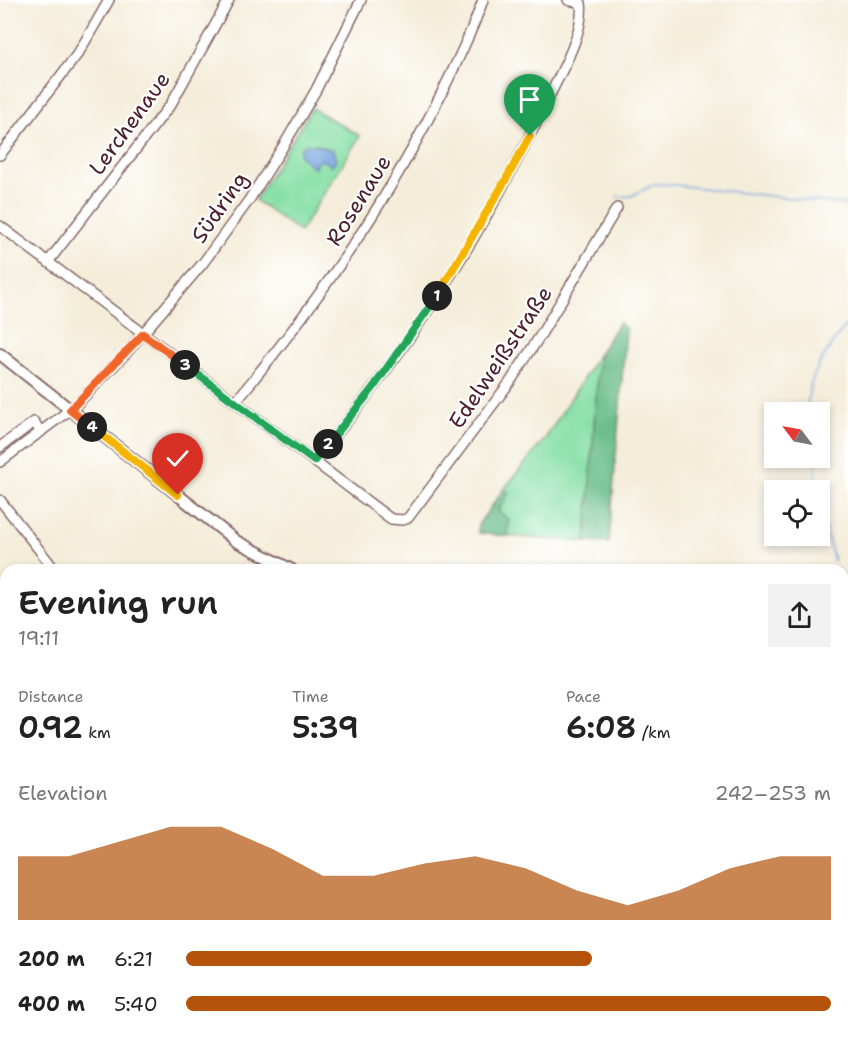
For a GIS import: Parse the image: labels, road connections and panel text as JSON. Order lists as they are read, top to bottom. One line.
{"streets":{"street":["Lerchenaue","Rosenaue","Südring","Edelweißstraße"]},"north":"top left","page":{"pins":["1","3","4","2"],"heading":["Evening run","19:11"],"stats":[["Distance","0.92 km"],["Time","5:39"],["Pace","6:08 /km"]],"chart":["Elevation","242–253 m"],"list":[{"name":"200 m","note":"6:21"},{"name":"400 m","note":"5:40"}]}}
